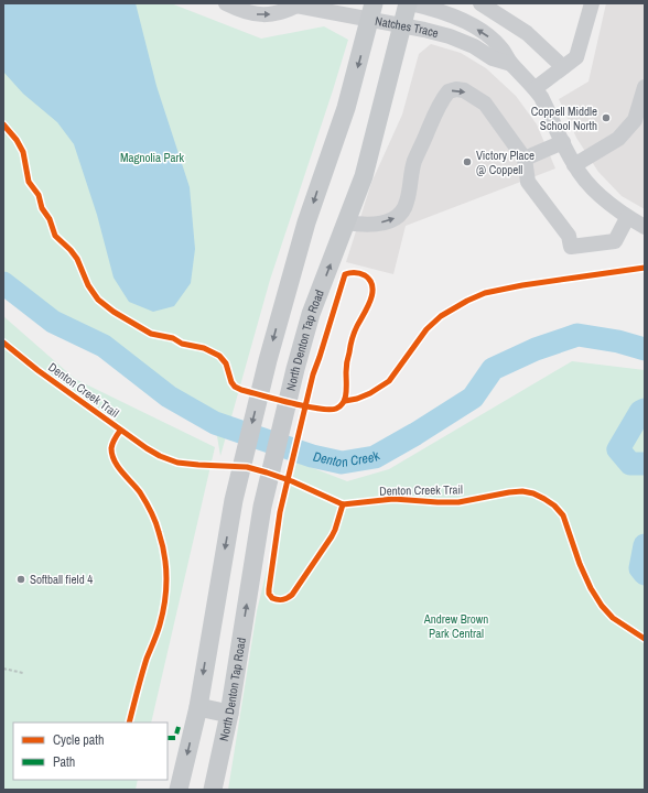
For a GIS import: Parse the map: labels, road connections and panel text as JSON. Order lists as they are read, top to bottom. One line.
{"streets":{"main road":["North Denton Tap Road"],"street":["Natches Trace"],"cycle path":["Denton Creek Trail"]},"crossings":[["Natches Trace","North Denton Tap Road"]],"water":["Denton Creek"],"parks":["Magnolia Park","Andrew Brown Park Central"],"places":["Coppell Middle School North","Victory Place @ Coppell","Softball field 4"],"legend":["Cycle path","Path"]}
